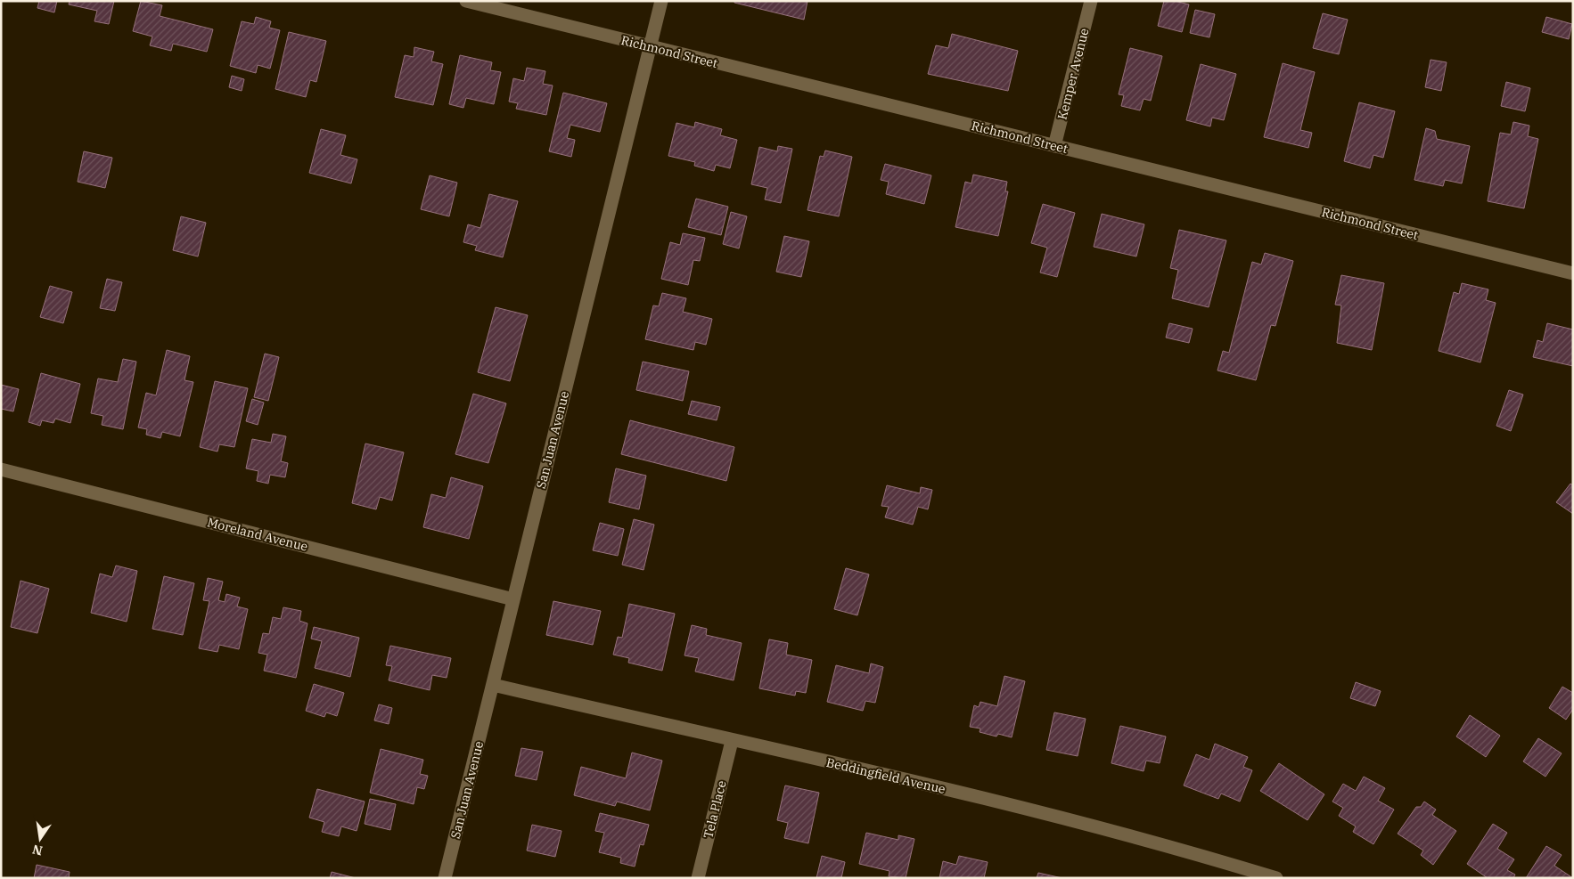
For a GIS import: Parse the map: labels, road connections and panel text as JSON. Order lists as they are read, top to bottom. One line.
{"streets":{"street":["Richmond Street","Kemper Avenue","San Juan Avenue","Moreland Avenue","Beddingfield Avenue","Tela Place"]},"crossings":[["Richmond Street","Kemper Avenue"],["Richmond Street","San Juan Avenue"],["San Juan Avenue","Moreland Avenue"],["San Juan Avenue","Beddingfield Avenue"],["Beddingfield Avenue","Tela Place"]],"north":"bottom"}
